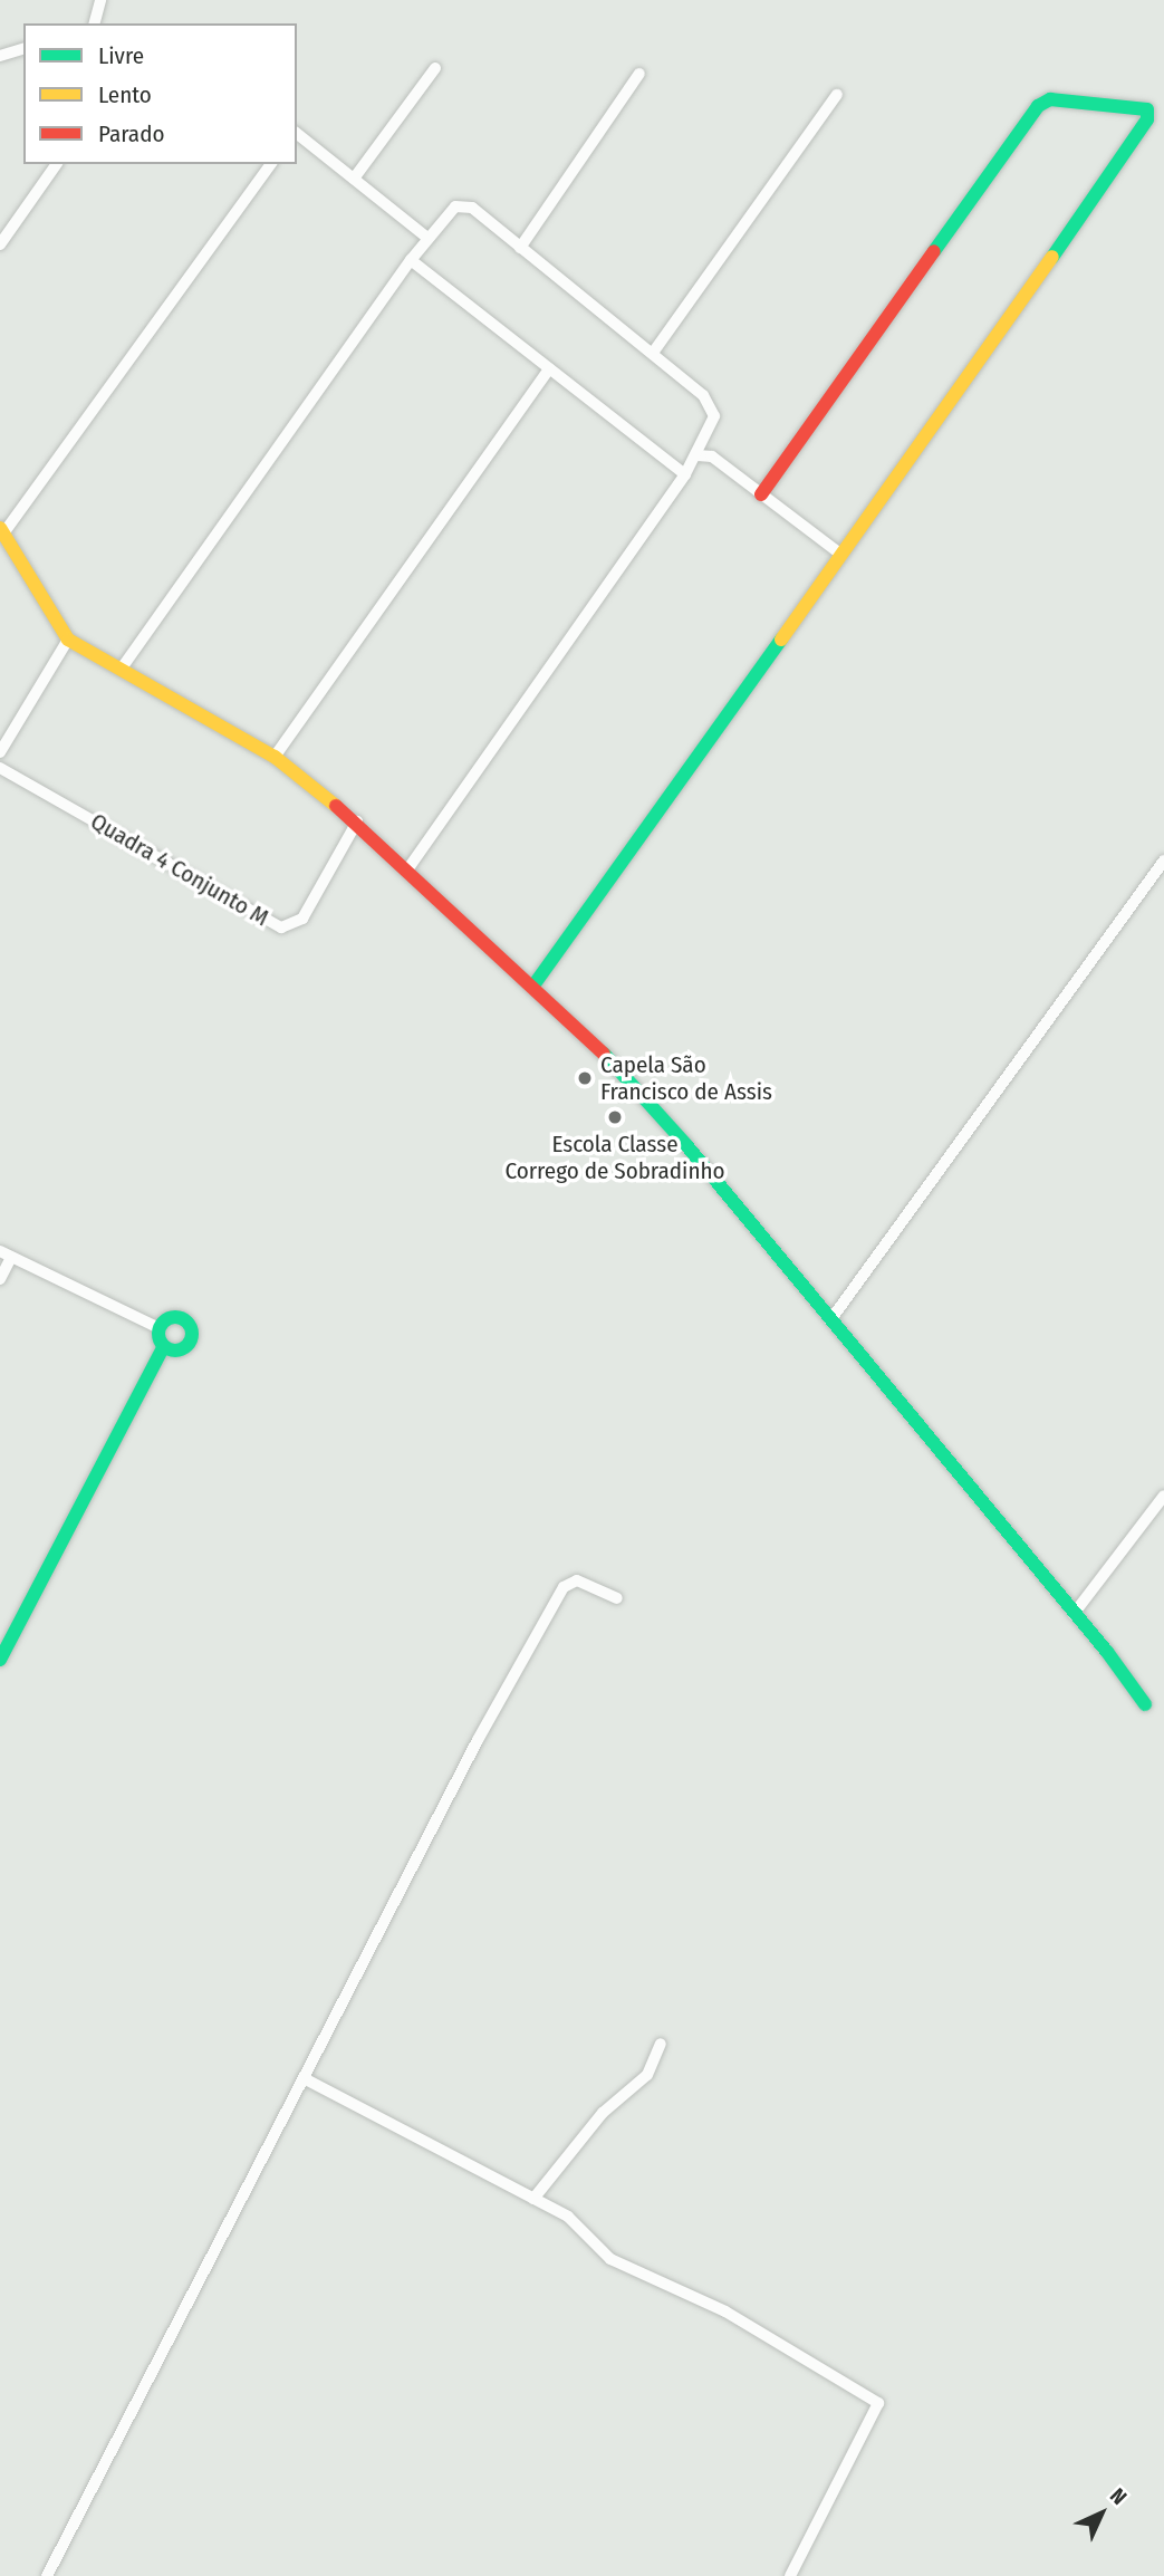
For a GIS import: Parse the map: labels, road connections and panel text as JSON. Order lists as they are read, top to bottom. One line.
{"streets":{"street":["Quadra 4 Conjunto M"]},"places":["Capela São Francisco de Assis","Escola Classe Corrego de Sobradinho"],"legend":["Livre","Lento","Parado"],"north":"top right"}
